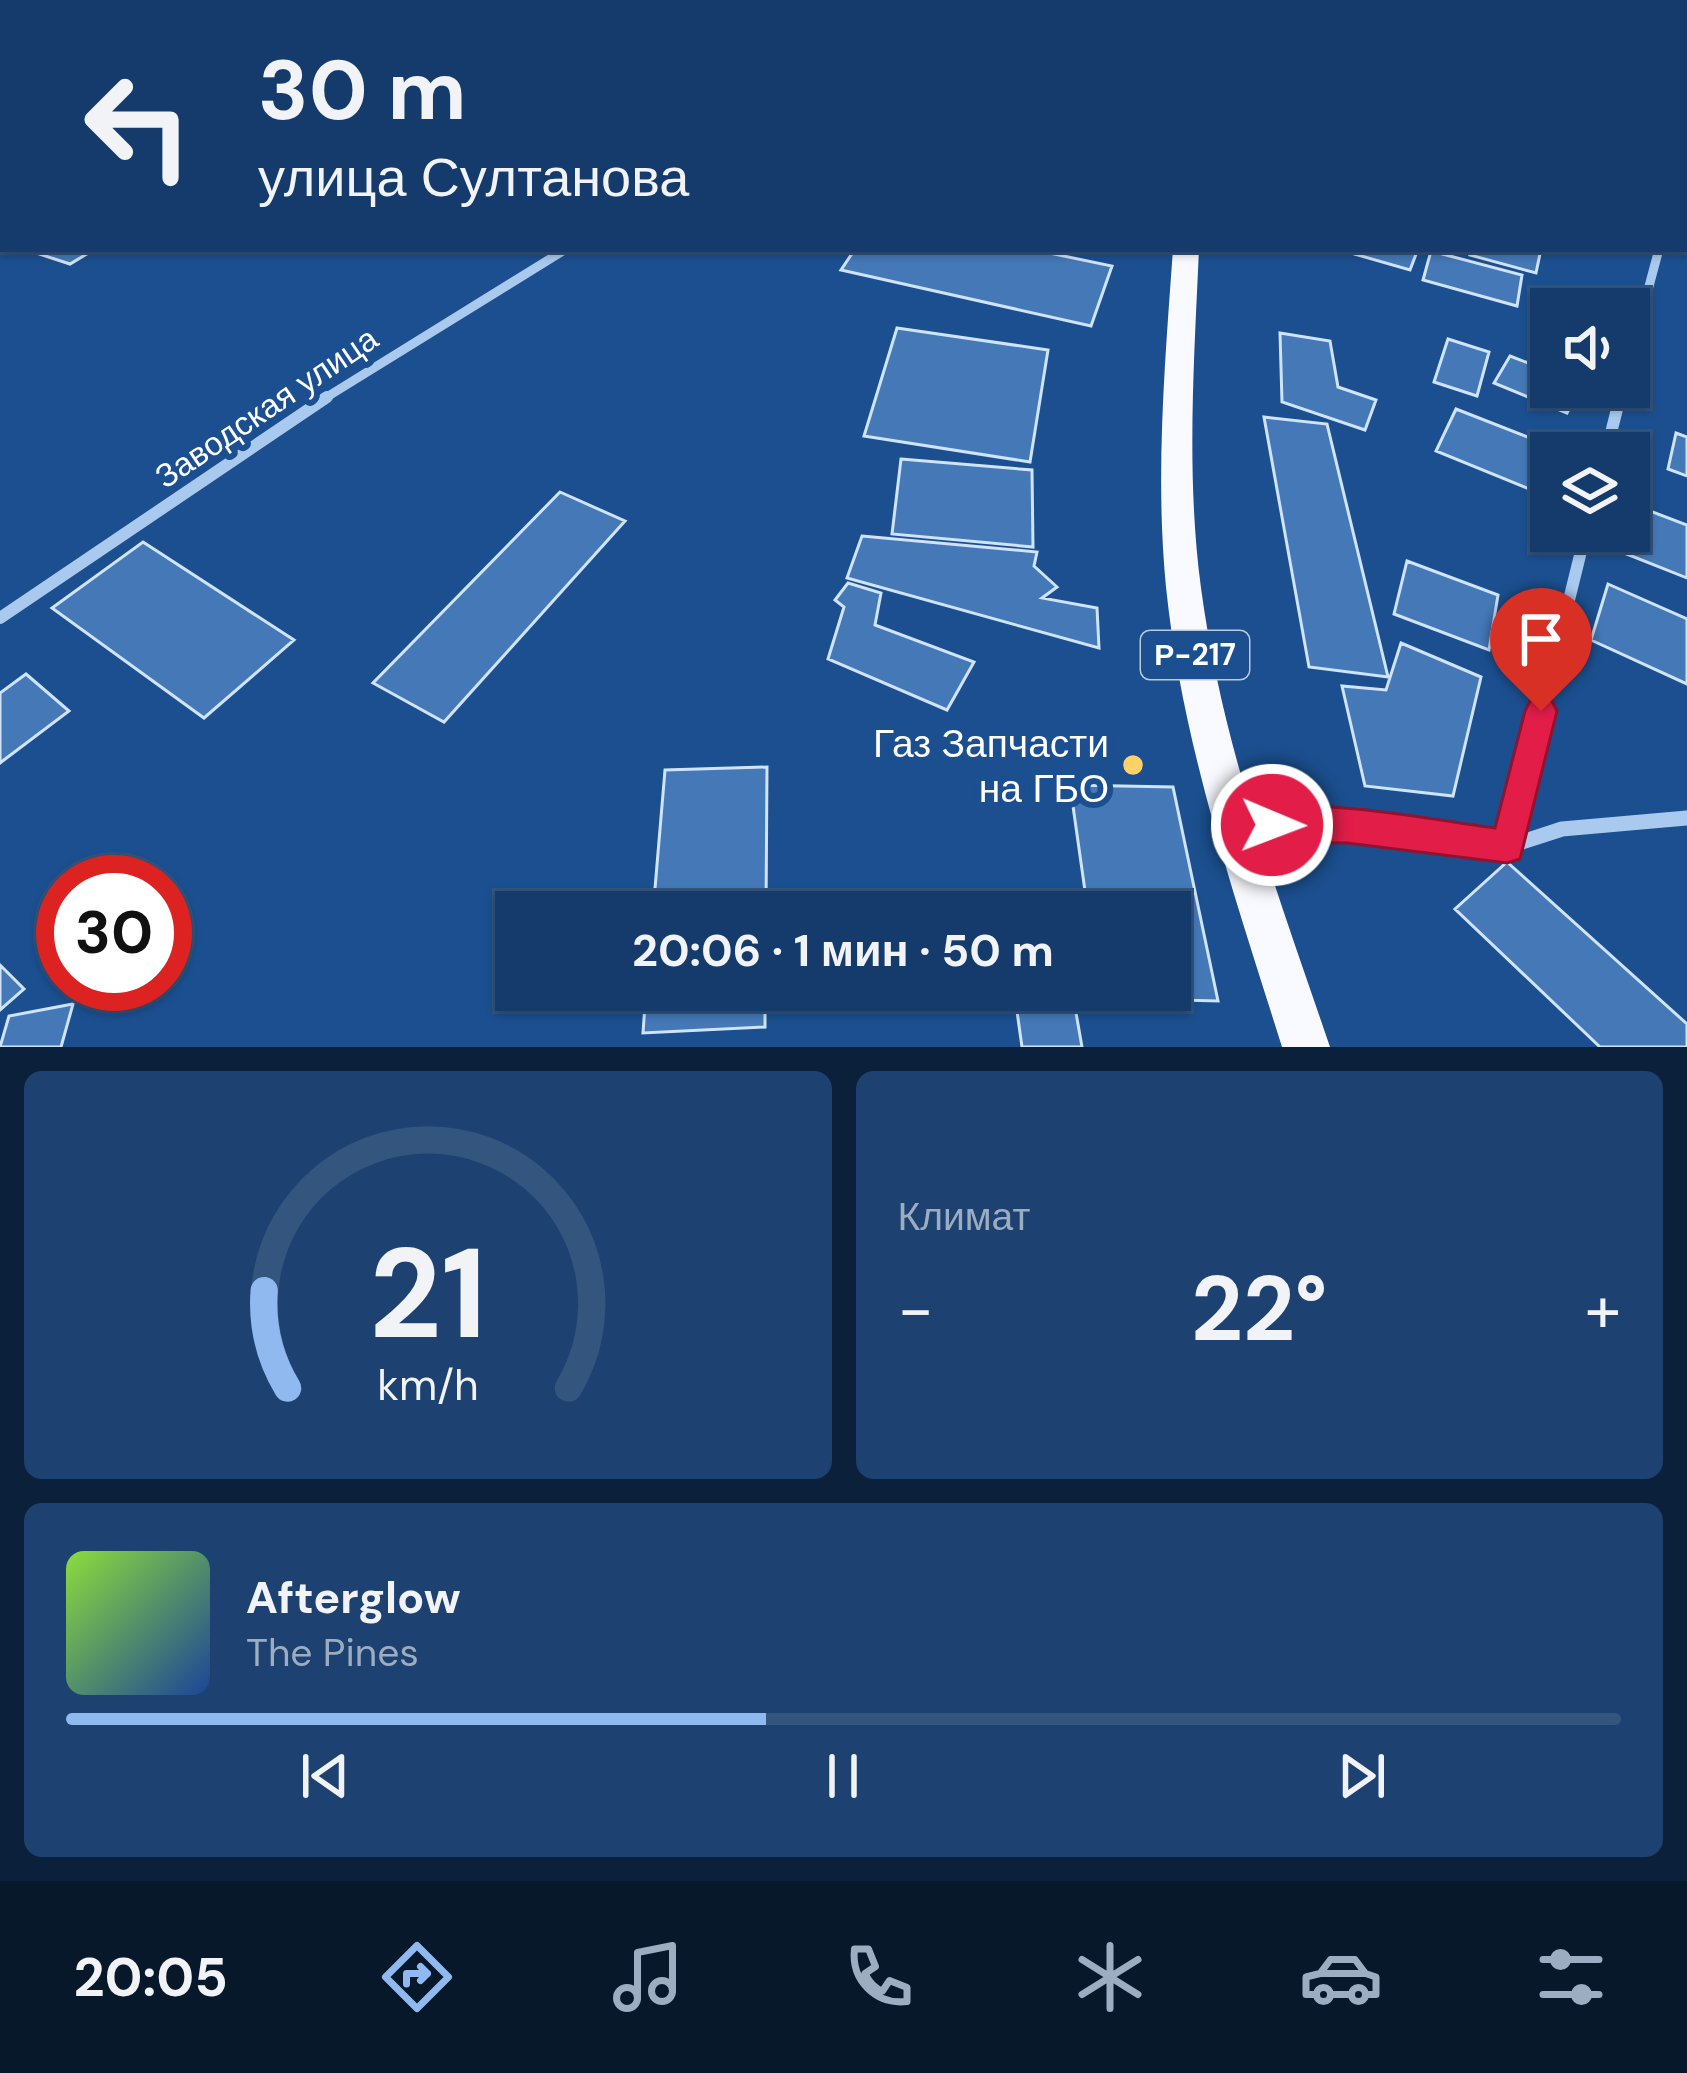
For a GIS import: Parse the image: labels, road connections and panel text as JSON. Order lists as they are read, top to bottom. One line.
{"streets":{"highway":["Р-217"],"street":["Заводская улица"]},"places":["Газ Запчасти на ГБО"],"page":{"turn":["30 m","улица Султанова"],"limit":"30","trip":"20:06 · 1 мин · 50 m","tile":"Климат","heat":["−","22°","+"],"song":["Afterglow","The Pines"],"tabs":"20:05","gauge":["21","km/h"]}}
